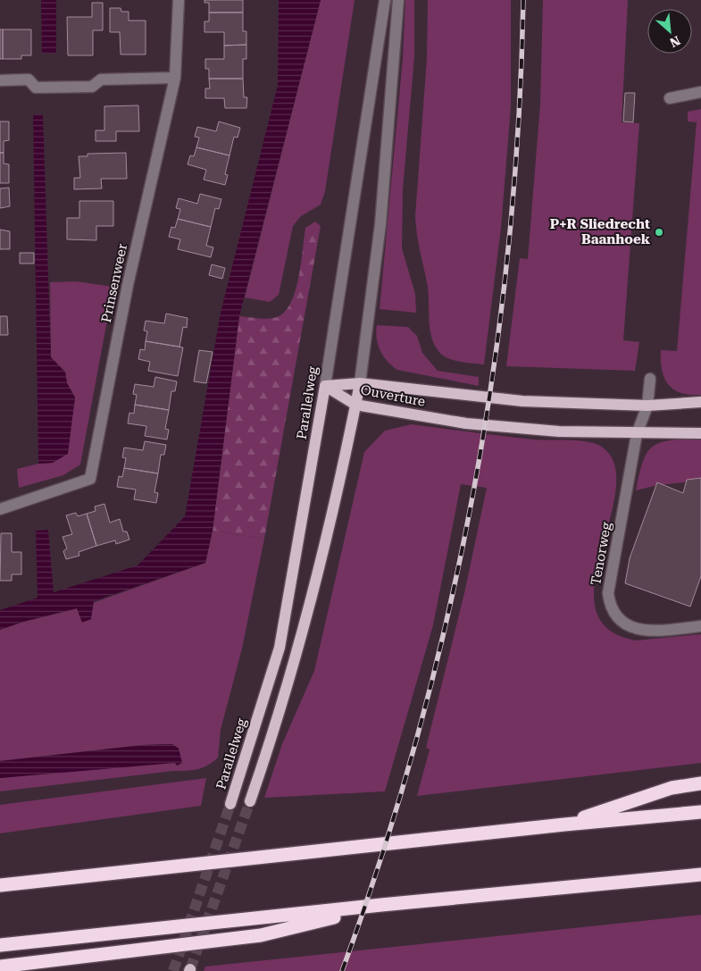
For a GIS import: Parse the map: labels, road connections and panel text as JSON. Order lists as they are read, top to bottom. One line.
{"streets":{"main road":["Ouverture","Parallelweg"],"street":["Prinsenweer","Tenorweg"]},"crossings":[["Ouverture","Parallelweg"],["Ouverture","Tenorweg"]],"places":["P+R Sliedrecht Baanhoek"],"north":"bottom right"}
